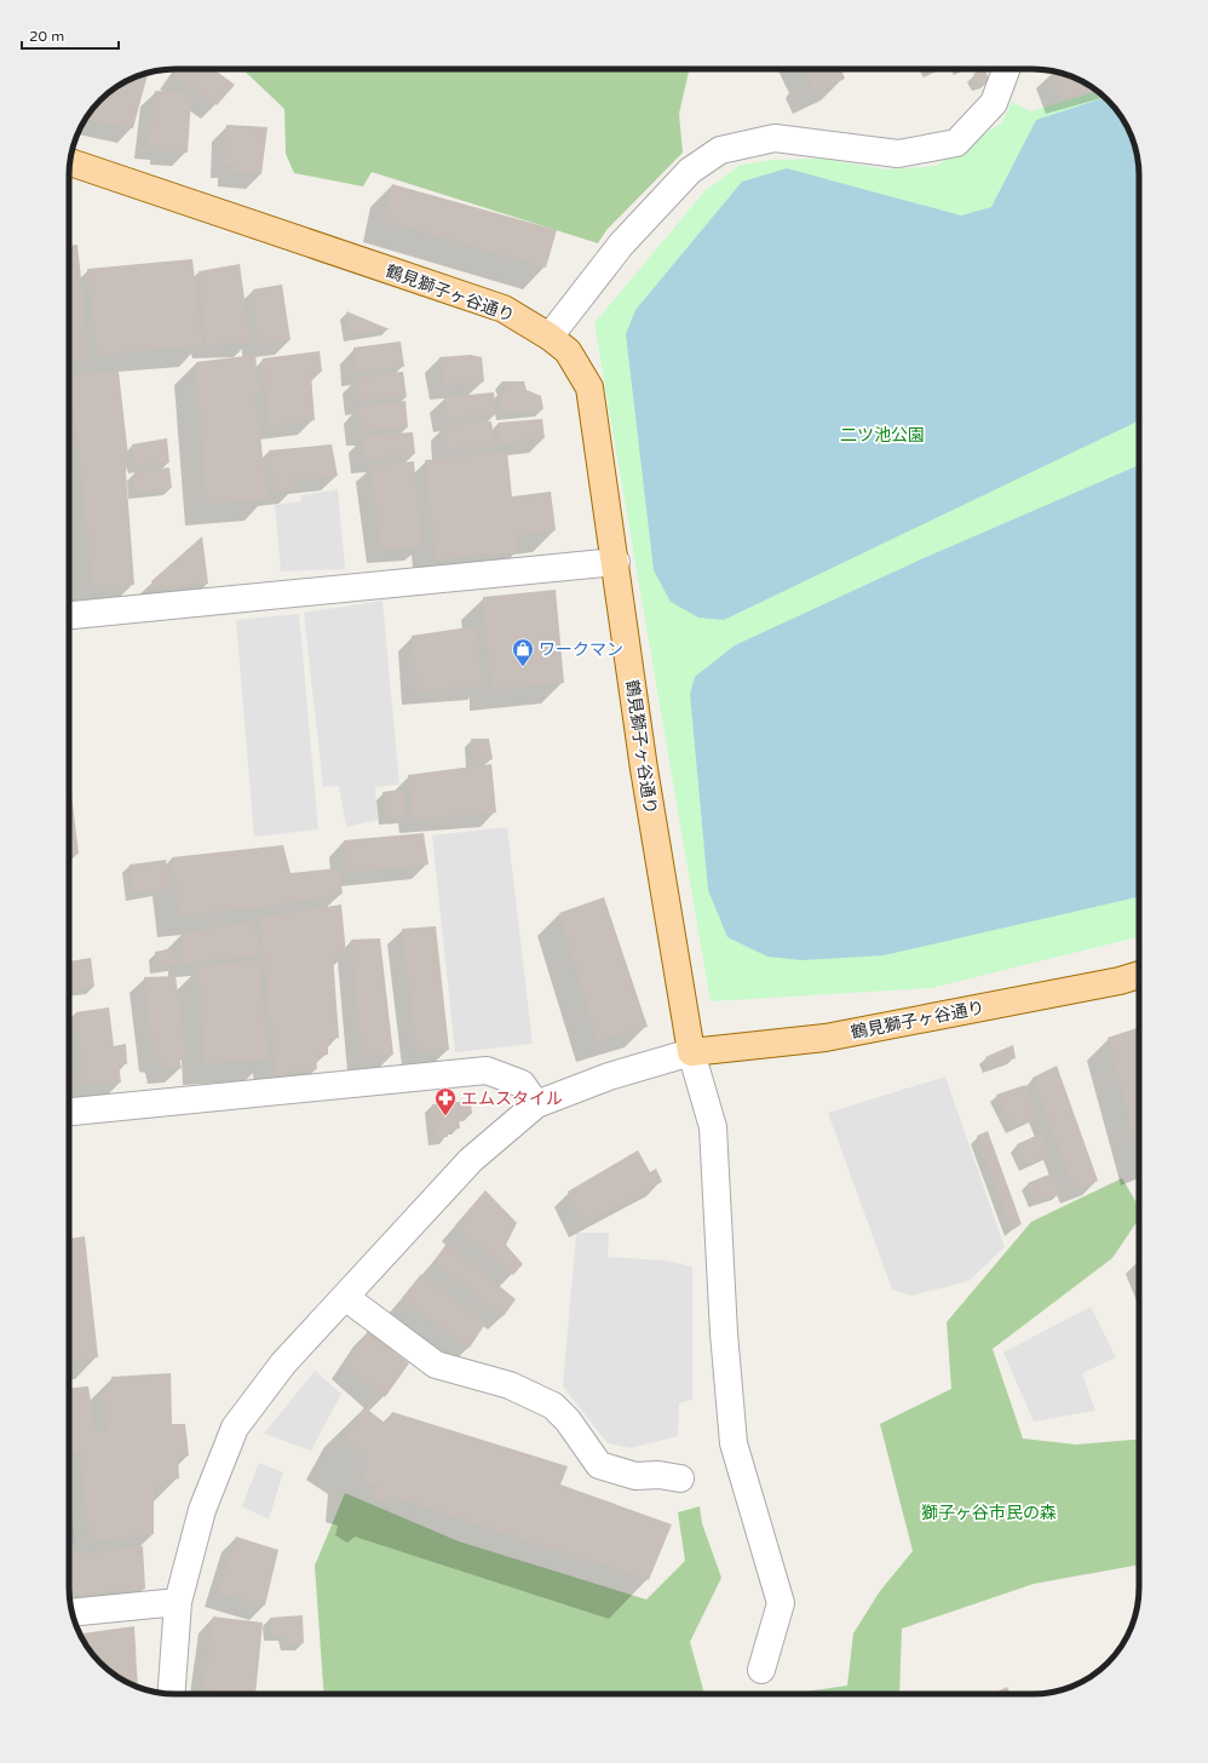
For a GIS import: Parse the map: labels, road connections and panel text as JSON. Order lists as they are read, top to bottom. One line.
{"streets":{"main road":["鶴見獅子ヶ谷通り"]},"parks":["二ツ池公園","獅子ヶ谷市民の森"],"places":{"shop":["ワークマン"],"pharmacy":["エムスタイル"]},"scale_bar":"20 m"}
